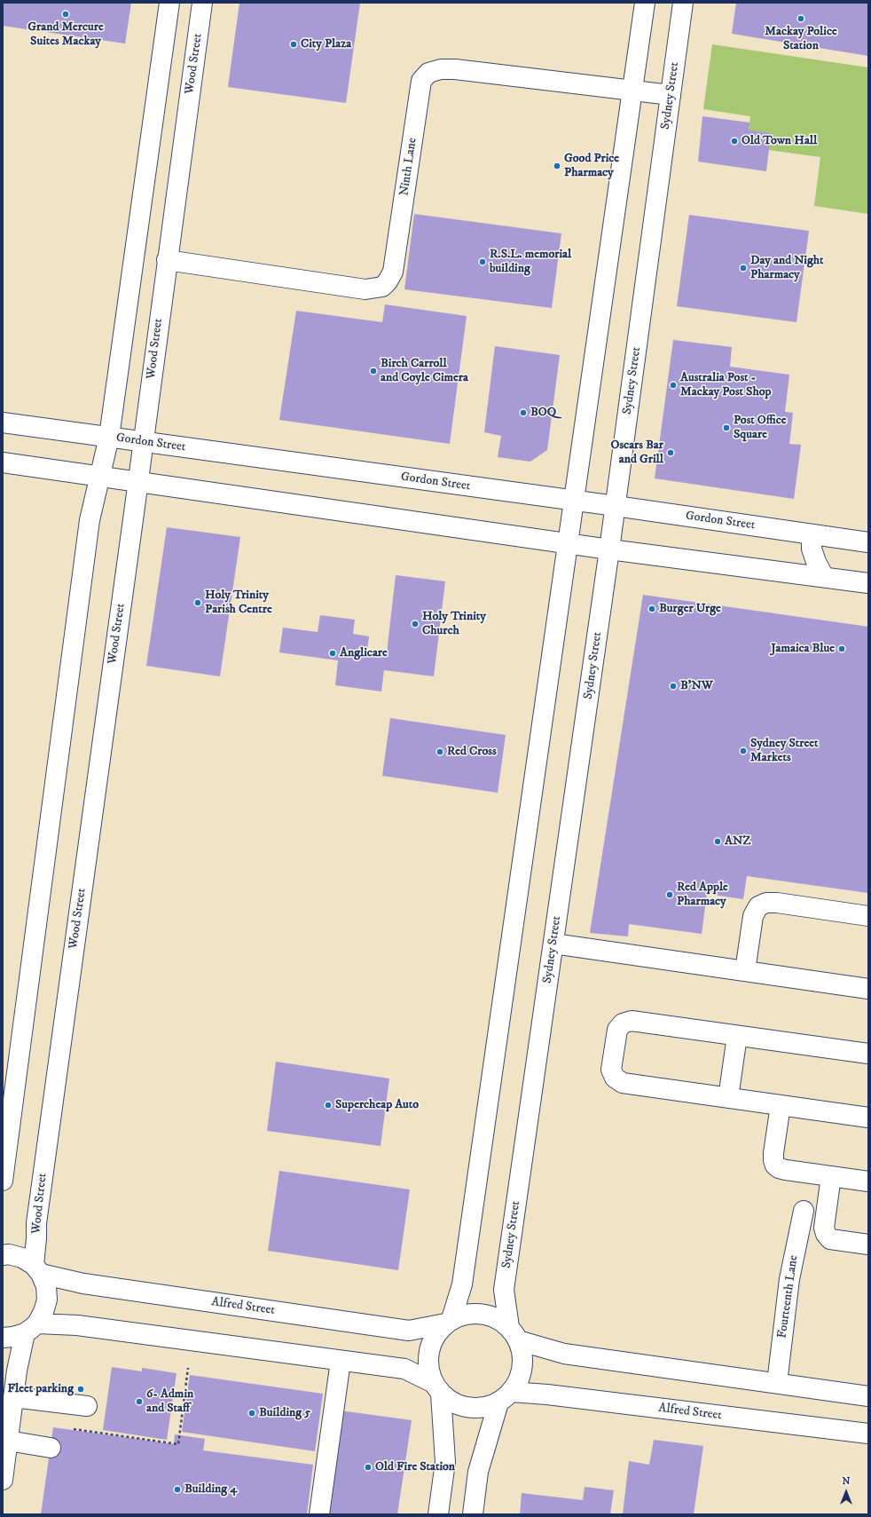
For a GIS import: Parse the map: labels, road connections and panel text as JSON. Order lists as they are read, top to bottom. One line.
{"streets":{"street":["Wood Street","Sydney Street","Ninth Lane","Gordon Street","Fourteenth Lane","Alfred Street"]},"crossings":[["Wood Street","Ninth Lane"],["Wood Street","Gordon Street"],["Wood Street","Alfred Street"],["Sydney Street","Ninth Lane"],["Sydney Street","Gordon Street"],["Sydney Street","Alfred Street"]],"places":["Grand Mercure Suites Mackay","Mackay Police Station","City Plaza","Old Town Hall","Good Price Pharmacy","R.S.L. memorial building","Day and Night Pharmacy","Birch Carroll and Coyle Cimera","Australia Post - Mackay Post Shop","BOQ","Post Office Square","Oscars Bar and Grill","Holy Trinity Parish Centre","Burger Urge","Holy Trinity Church","Jamaica Blue","Anglicare","B'NW","Sydney Street Markets","Red Cross","ANZ","Red Apple Pharmacy","Supercheap Auto","Fleet parking","6- Admin and Staff","Building 5","Old Fire Station","Building 4"],"north":"top"}
